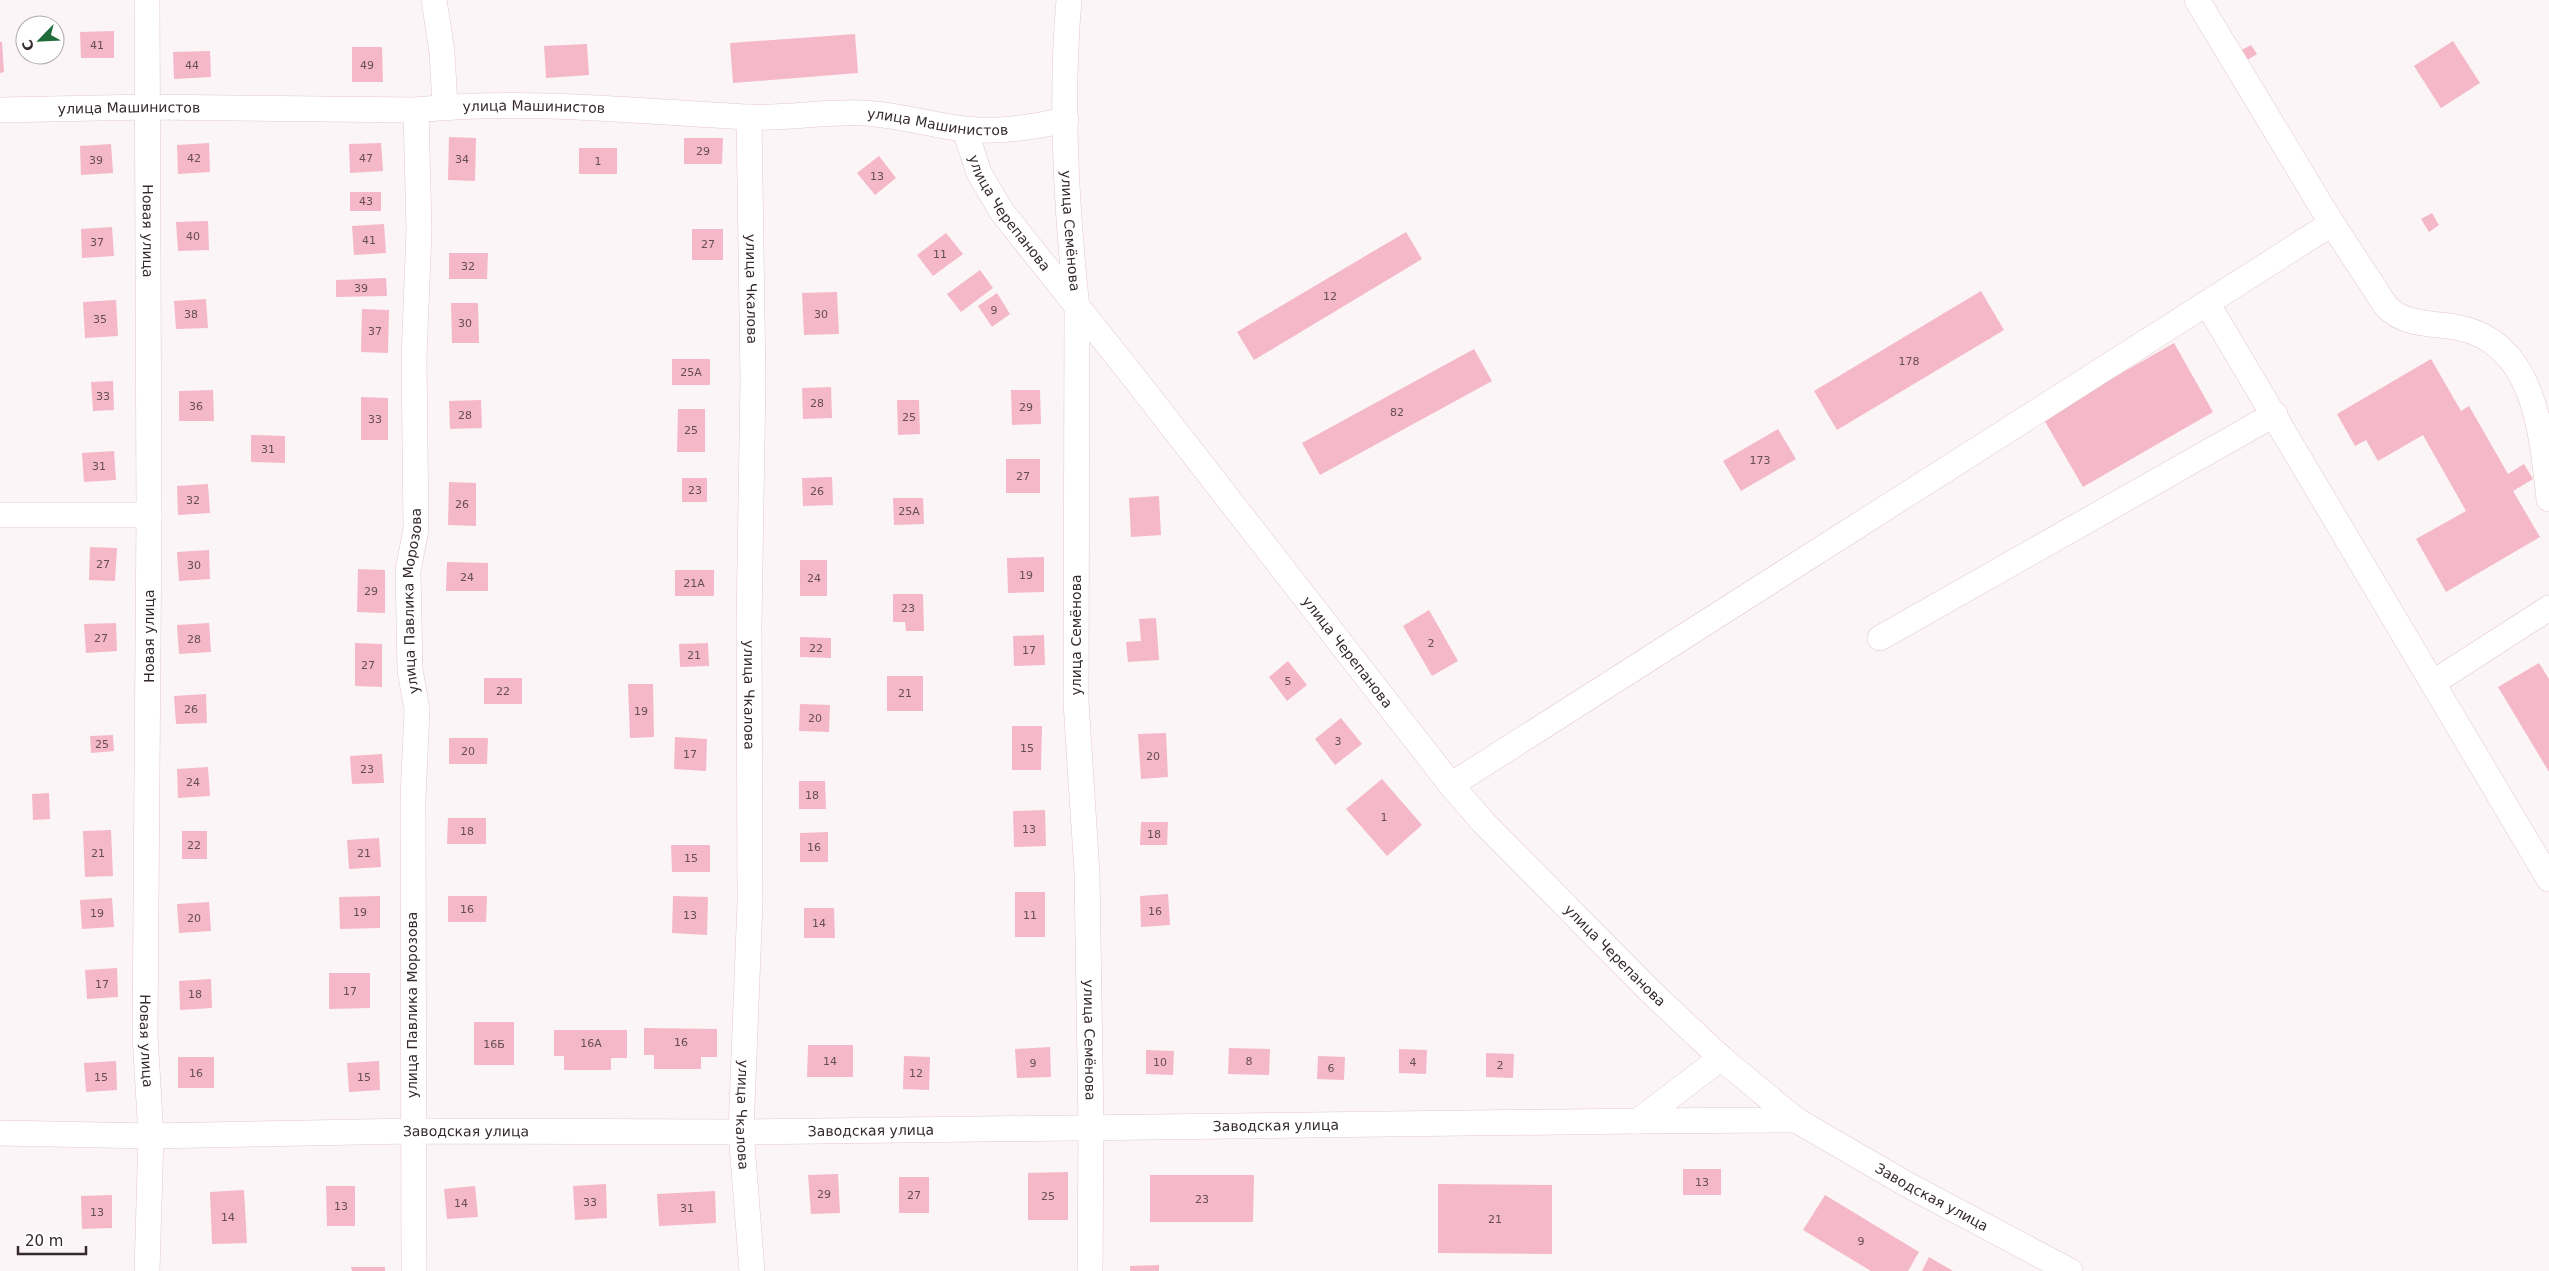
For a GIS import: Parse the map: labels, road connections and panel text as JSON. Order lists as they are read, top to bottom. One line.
{"streets":{"street":["улица Машинистов","улица Черепанова","Новая улица","улица Семёнова","улица Чкалова","улица Павлика Морозова","Заводская улица"]},"crossings":[["улица Машинистов","улица Черепанова"],["улица Машинистов","Новая улица"],["улица Машинистов","улица Семёнова"],["улица Машинистов","улица Чкалова"],["улица Машинистов","улица Павлика Морозова"],["улица Черепанова","улица Семёнова"],["улица Черепанова","Заводская улица"],["Новая улица","Заводская улица"],["улица Семёнова","Заводская улица"],["улица Чкалова","Заводская улица"],["улица Павлика Морозова","Заводская улица"]],"house_numbers":["41","44","49","29","42","47","34","39","1","13","43","40","41","37","27","11","32","39","12","9","38","30","35","30","37","178","25А","33","28","36","29","82","28","25","33","25","31","173","31","27","23","26","32","26","25А","27","30","19","24","24","21А","29","23","27","28","2","22","17","21","27","5","22","21","26","19","20","3","25","15","20","17","20","23","24","18","1","13","18","18","22","16","21","21","15","16","16","19","19","13","11","20","14","17","17","18","16","16А","16Б","14","8","10","4","9","2","6","16","12","15","15","13","29","27","25","23","33","14","13","31","13","14","21","9"],"scale_bar":"20 m","north":"bottom left"}
